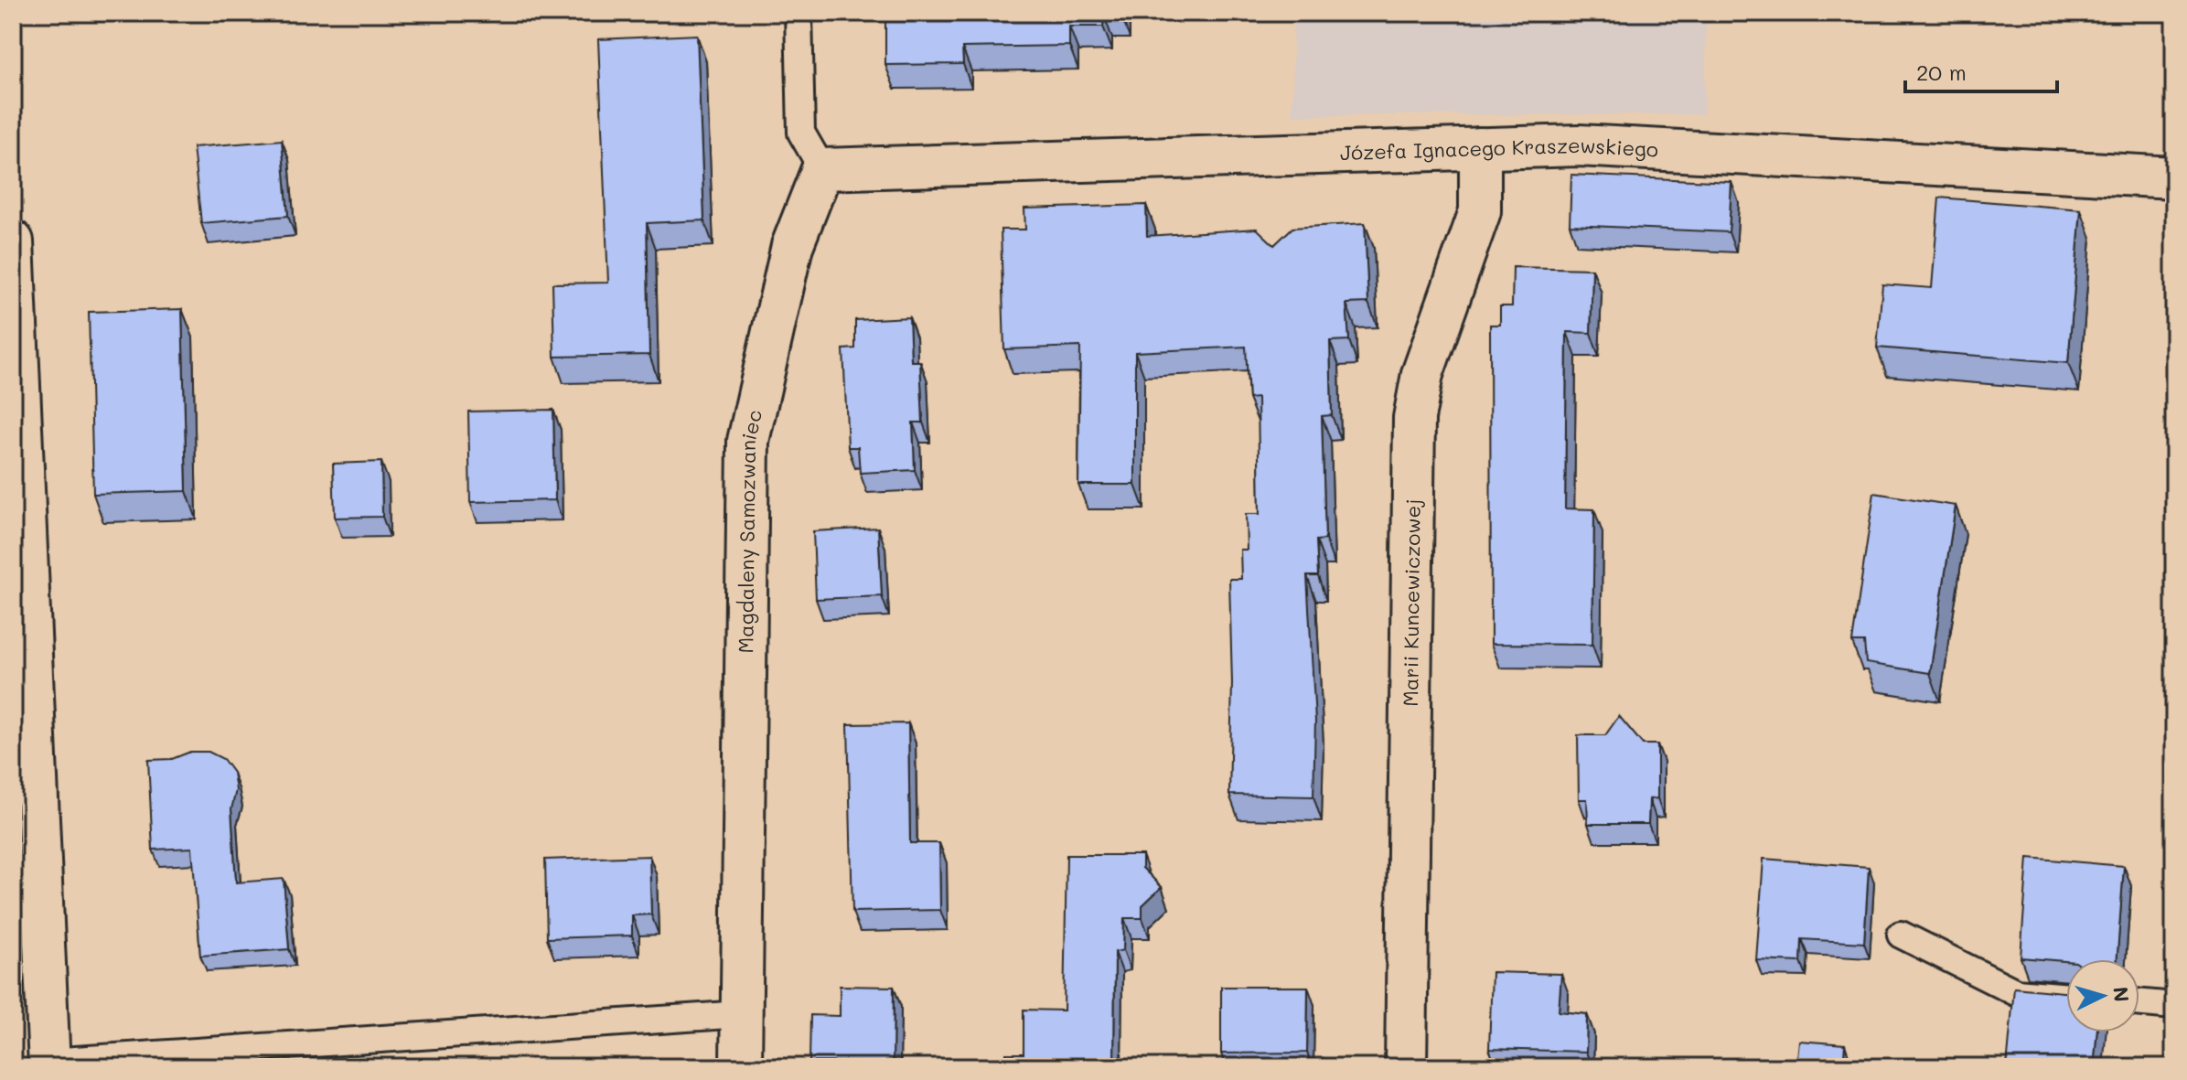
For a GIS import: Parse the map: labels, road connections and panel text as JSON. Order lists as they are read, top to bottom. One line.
{"streets":{"street":["Józefa Ignacego Kraszewskiego","Magdaleny Samozwaniec","Marii Kuncewiczowej"]},"crossings":[["Józefa Ignacego Kraszewskiego","Magdaleny Samozwaniec"],["Józefa Ignacego Kraszewskiego","Marii Kuncewiczowej"]],"scale_bar":"20 m","north":"right"}
